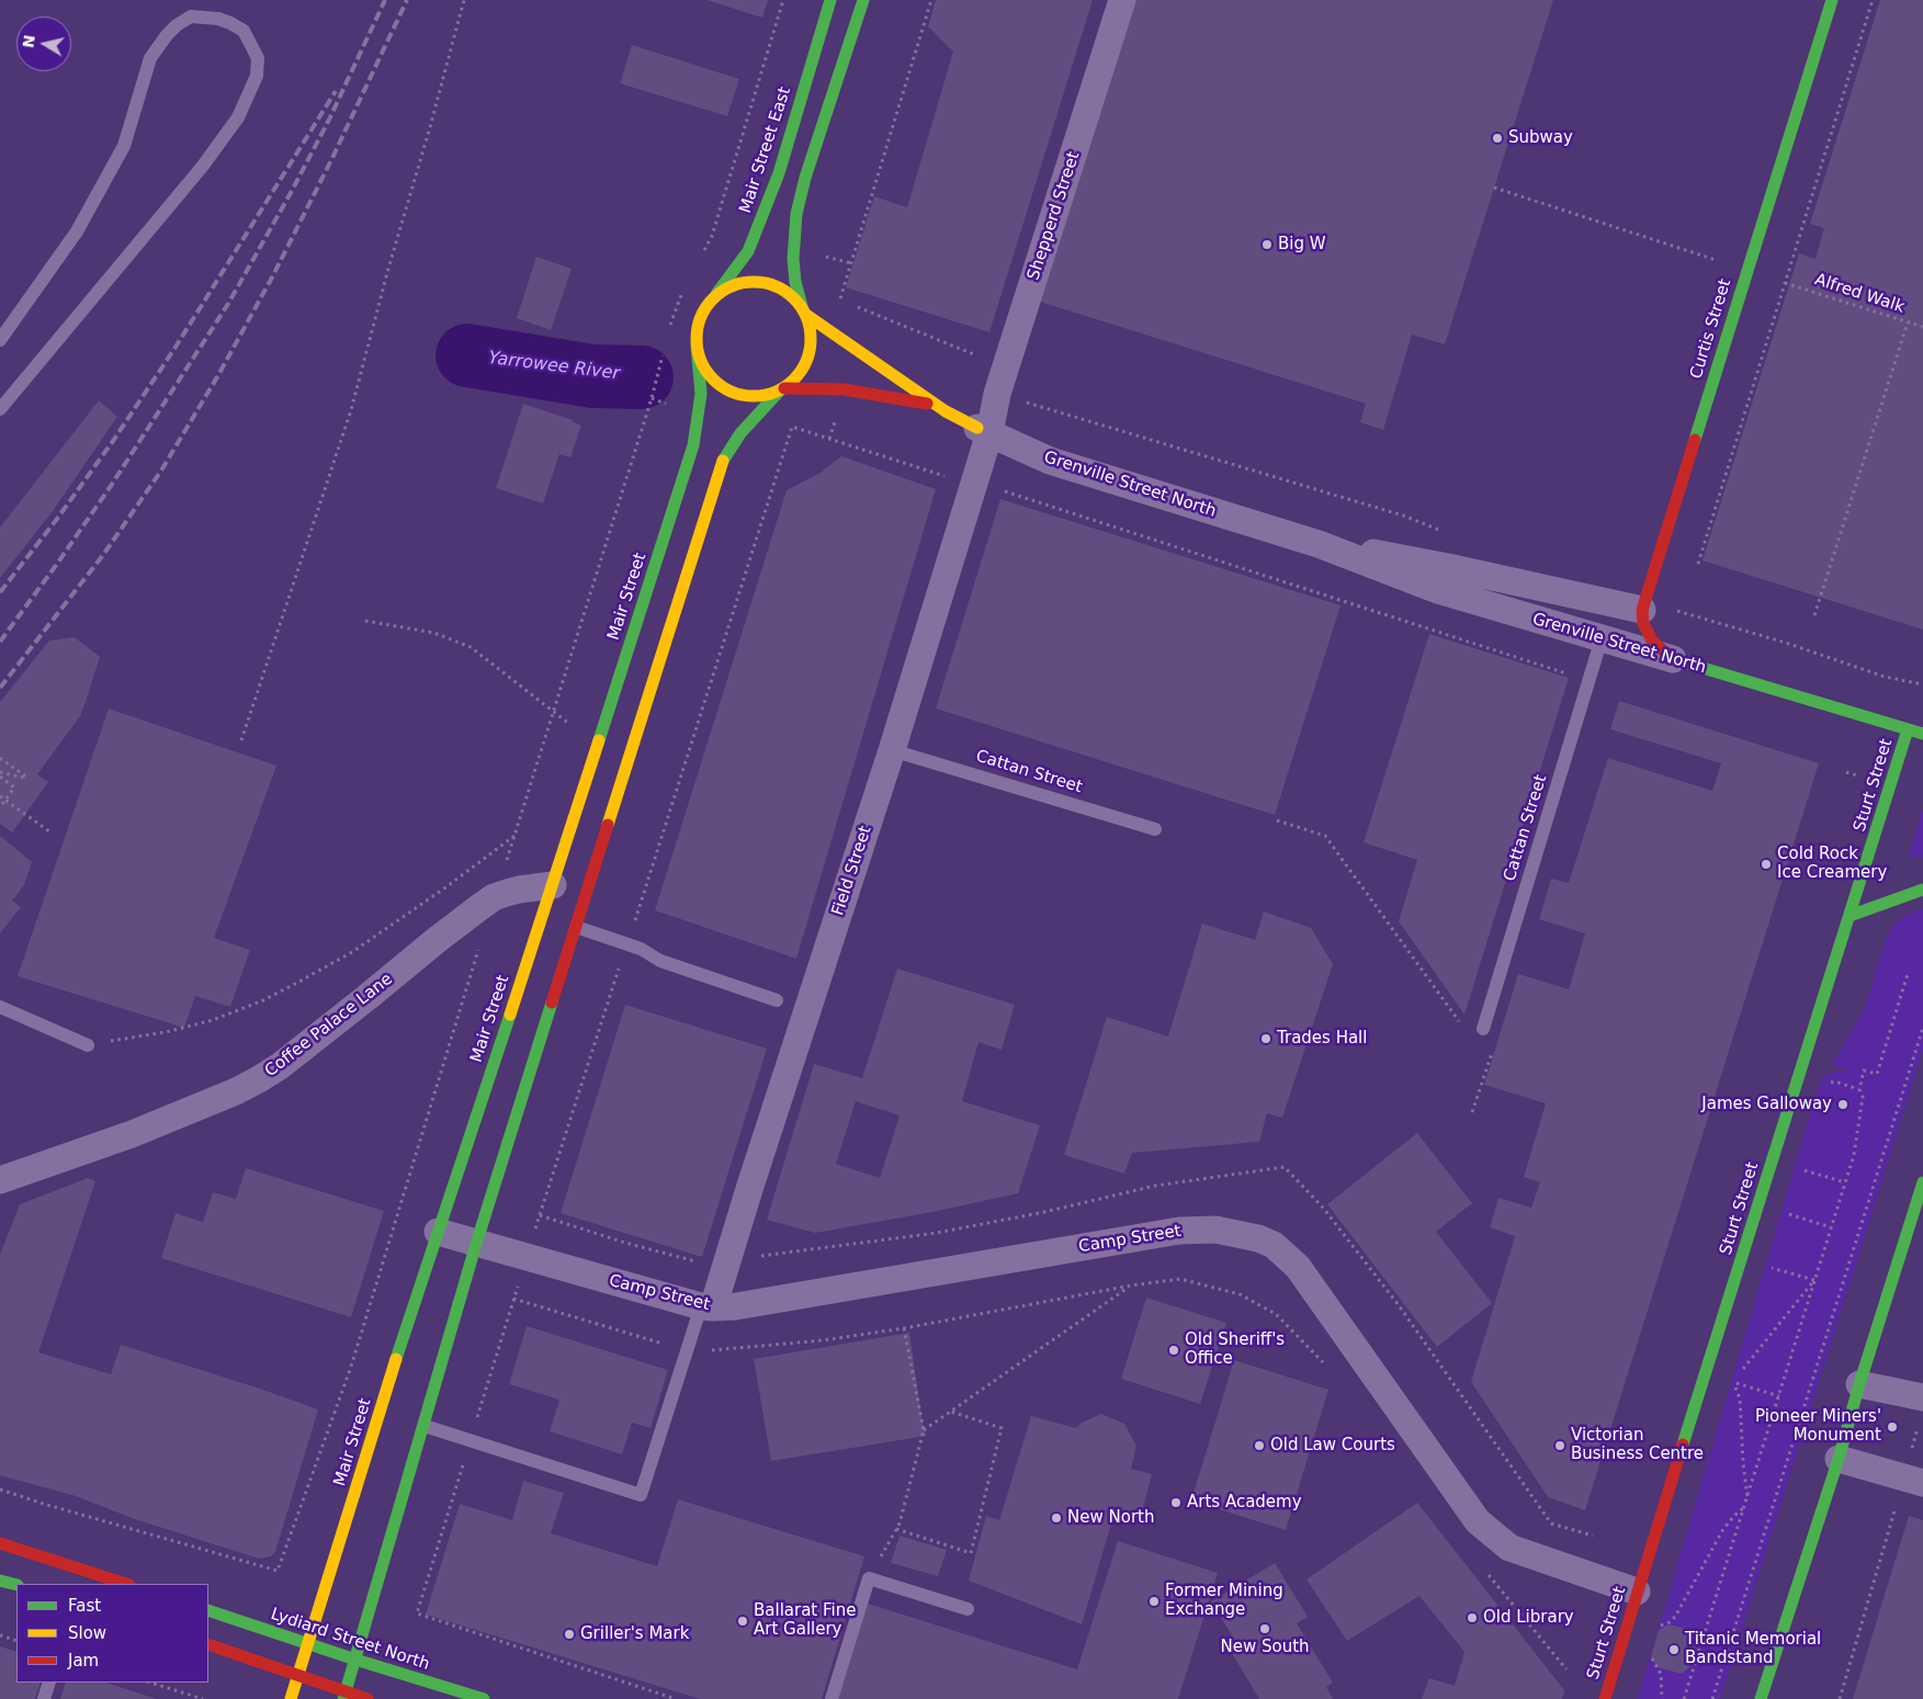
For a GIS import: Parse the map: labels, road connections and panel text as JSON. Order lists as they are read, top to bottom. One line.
{"streets":{"main road":["Mair Street East","Curtis Street","Grenville Street North","Mair Street","Sturt Street","Lydiard Street North"],"street":["Shepperd Street","Field Street","Coffee Palace Lane","Camp Street"],"lane":["Cattan Street"],"path":["Alfred Walk"]},"crossings":[["Mair Street East","Grenville Street North"],["Mair Street East","Mair Street"],["Shepperd Street","Grenville Street North"],["Shepperd Street","Field Street"],["Alfred Walk","Curtis Street"],["Curtis Street","Grenville Street North"],["Grenville Street North","Mair Street"],["Grenville Street North","Cattan Street"],["Grenville Street North","Sturt Street"],["Grenville Street North","Field Street"],["Mair Street","Coffee Palace Lane"],["Mair Street","Camp Street"],["Mair Street","Lydiard Street North"],["Cattan Street","Field Street"],["Sturt Street","Camp Street"],["Field Street","Camp Street"]],"water":["Yarrowee River"],"places":["Subway","Big W","Cold Rock Ice Creamery","Trades Hall","James Galloway","Old Sheriff's Office","Pioneer Miners' Monument","Old Law Courts","Victorian Business Centre","Arts Academy","New North","Former Mining Exchange","Old Library","Ballarat Fine Art Gallery","New South","Griller's Mark","Titanic Memorial Bandstand"],"legend":["Fast","Slow","Jam"],"north":"left"}
